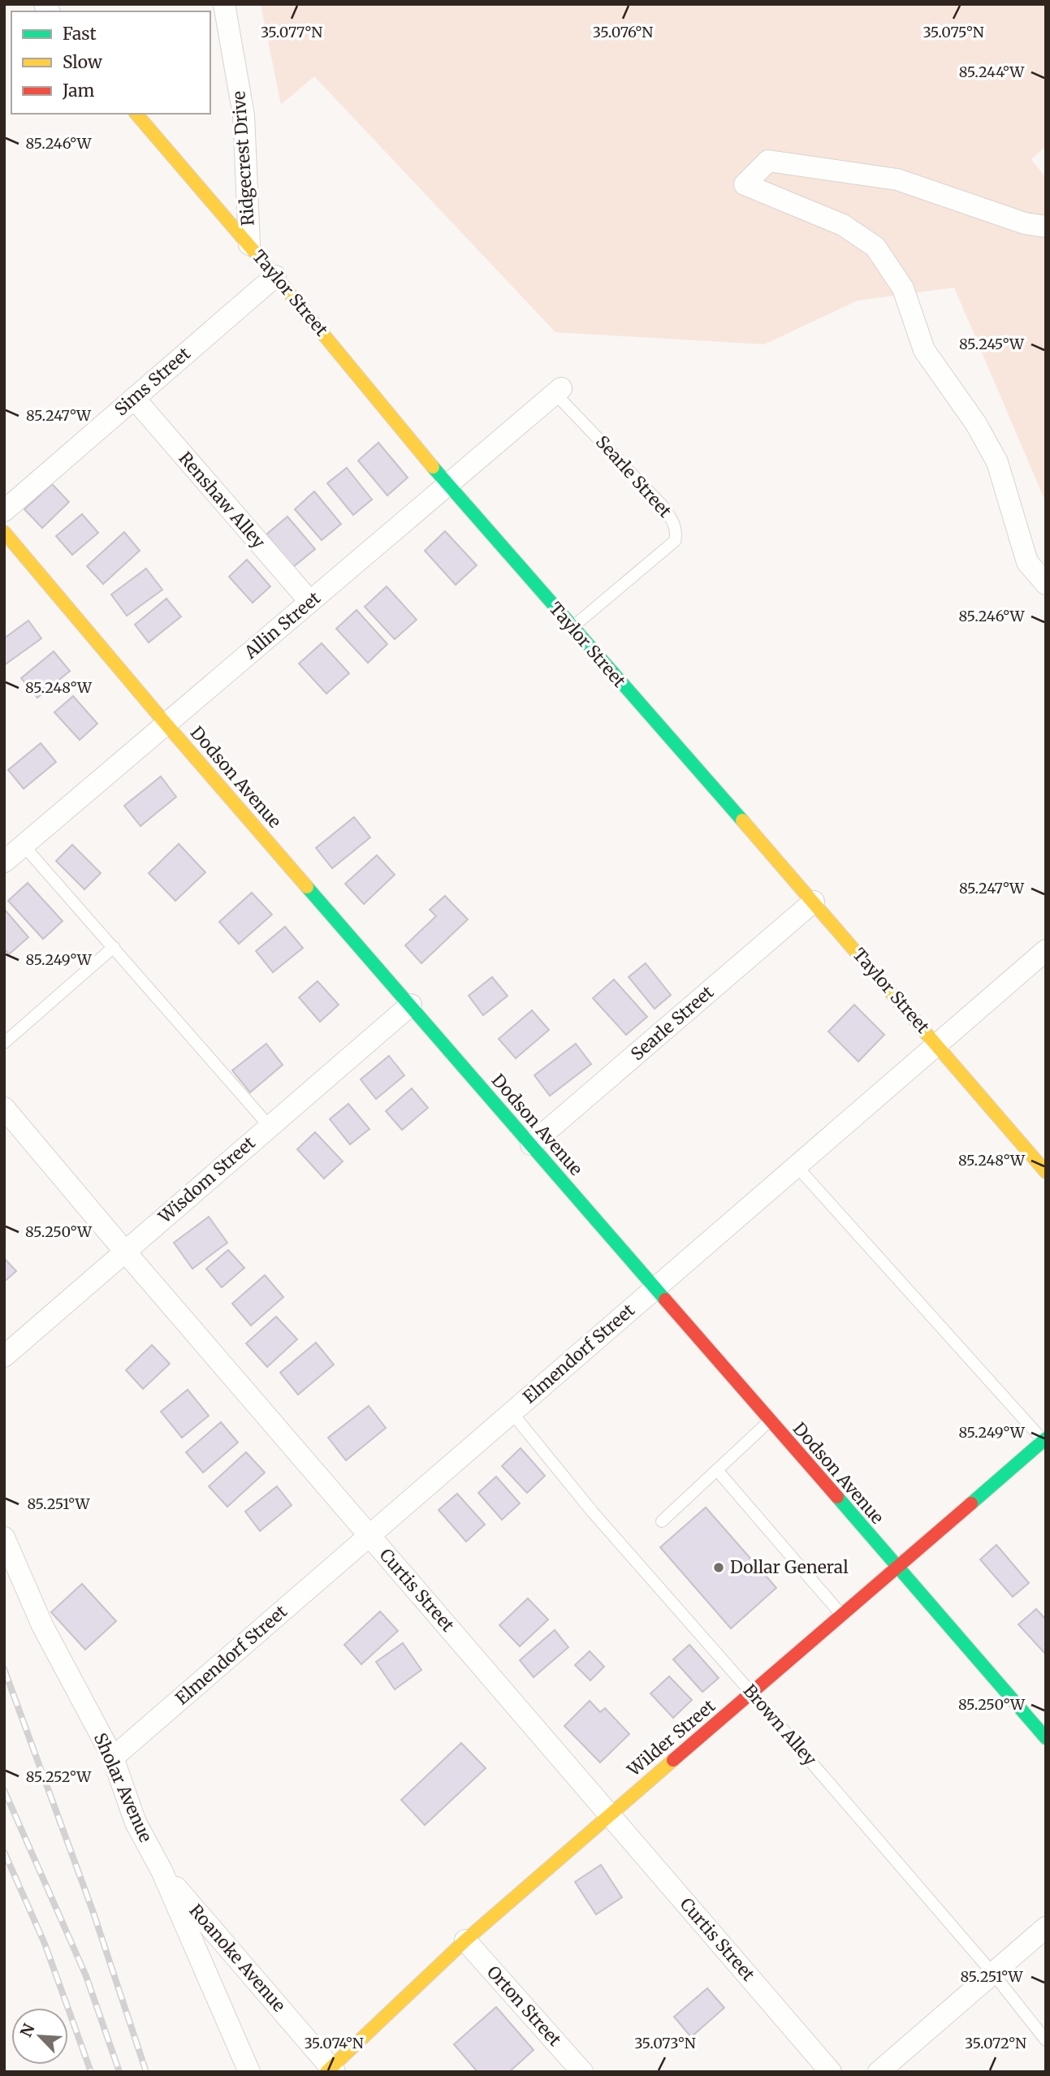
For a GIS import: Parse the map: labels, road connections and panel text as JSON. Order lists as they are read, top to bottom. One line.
{"streets":{"street":["Ridgecrest Drive","Taylor Street","Sims Street","Searle Street","Renshaw Alley","Allin Street","Dodson Avenue","Wisdom Street","Elmendorf Street","Curtis Street","Wilder Street","Sholar Avenue","Roanoke Avenue","Orton Street"],"lane":["Brown Alley"]},"crossings":[["Ridgecrest Drive","Taylor Street"],["Taylor Street","Sims Street"],["Taylor Street","Searle Street"],["Taylor Street","Allin Street"],["Taylor Street","Elmendorf Street"],["Sims Street","Renshaw Alley"],["Searle Street","Allin Street"],["Searle Street","Dodson Avenue"],["Renshaw Alley","Allin Street"],["Allin Street","Dodson Avenue"],["Dodson Avenue","Wisdom Street"],["Dodson Avenue","Elmendorf Street"],["Dodson Avenue","Wilder Street"],["Wisdom Street","Curtis Street"],["Elmendorf Street","Curtis Street"],["Elmendorf Street","Brown Alley"],["Elmendorf Street","Sholar Avenue"],["Curtis Street","Wilder Street"],["Brown Alley","Wilder Street"],["Wilder Street","Roanoke Avenue"],["Wilder Street","Orton Street"],["Sholar Avenue","Roanoke Avenue"]],"places":["Dollar General"],"legend":["Fast","Slow","Jam"],"north":"top left","coordinates":["35.077°N","35.076°N","35.075°N","85.244°W","85.246°W","85.245°W","85.247°W","85.248°W","85.249°W","85.250°W","85.251°W","85.252°W","35.074°N","35.073°N","35.072°N"]}
